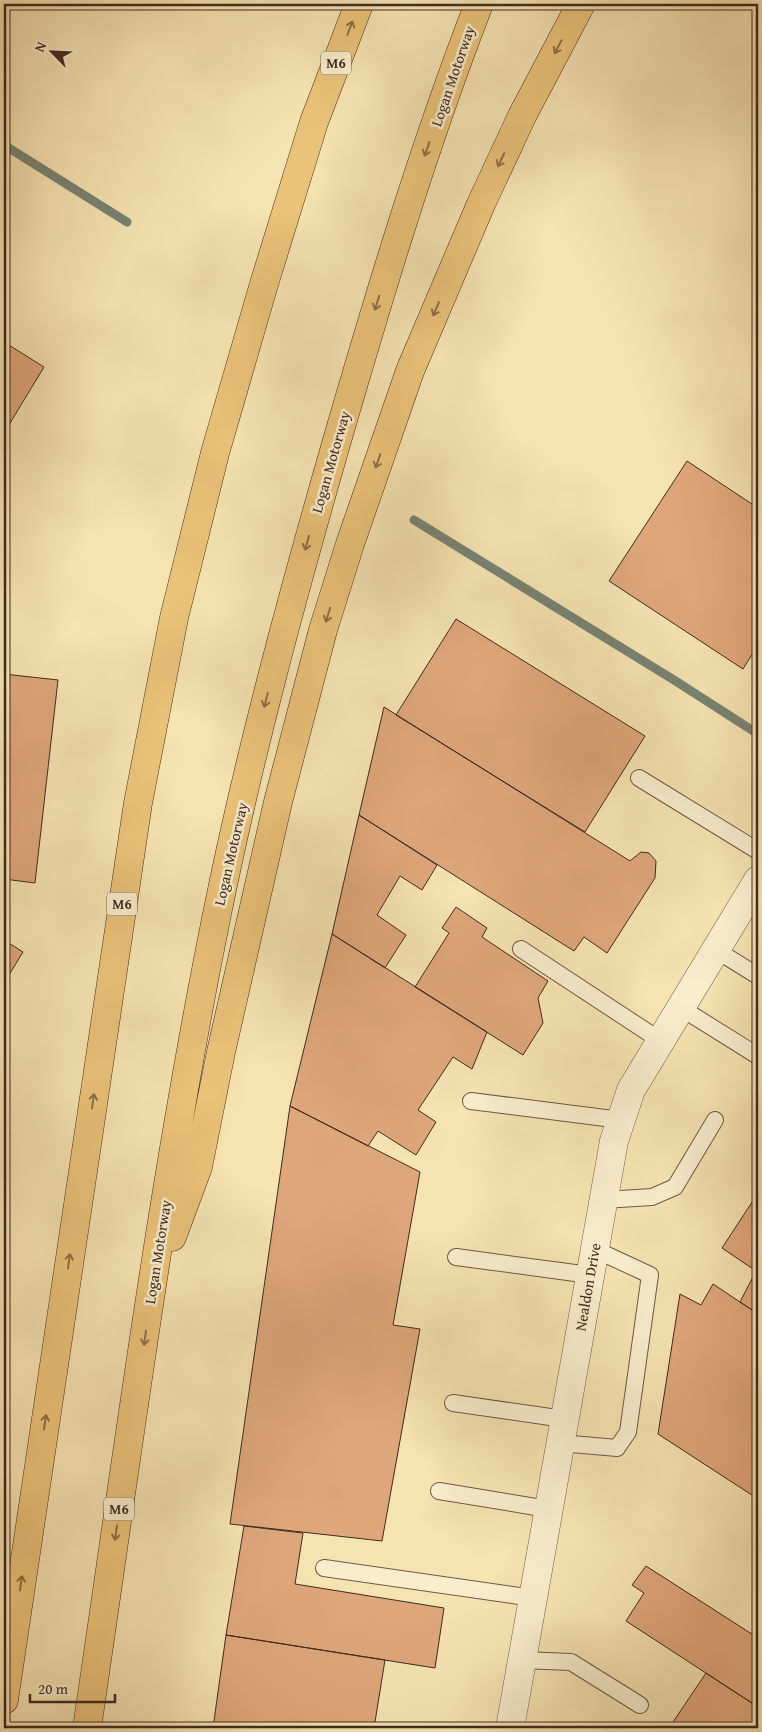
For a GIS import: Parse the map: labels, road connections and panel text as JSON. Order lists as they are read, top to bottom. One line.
{"streets":{"highway":["M6","Logan Motorway"],"street":["Nealdon Drive"]},"scale_bar":"20 m","north":"top left"}
